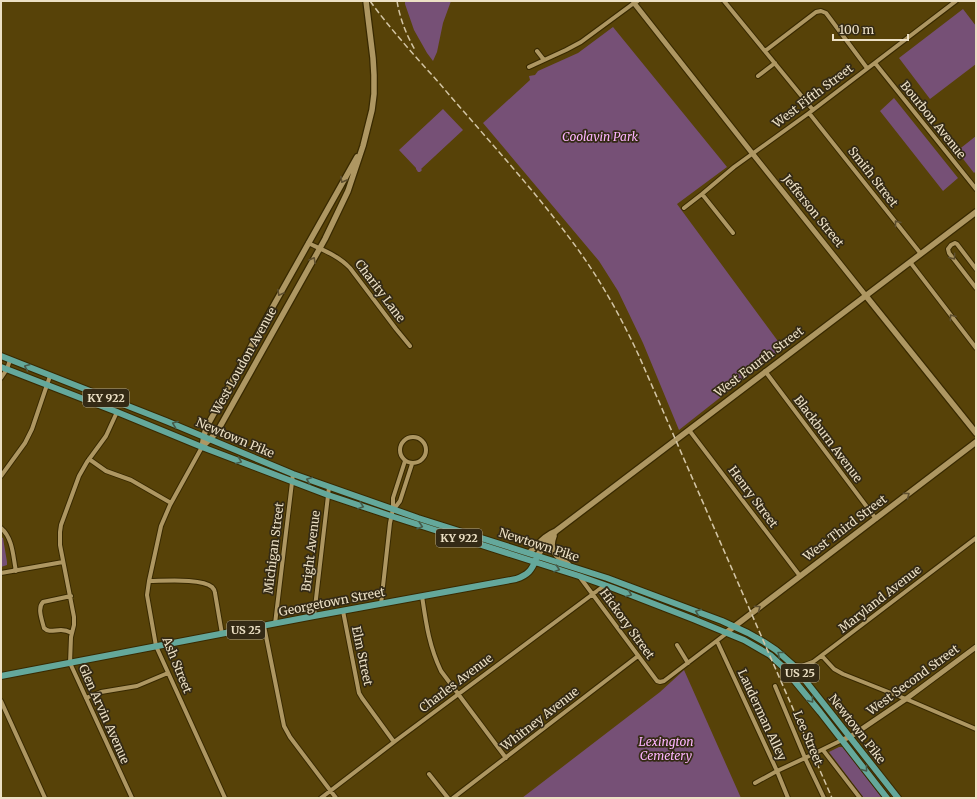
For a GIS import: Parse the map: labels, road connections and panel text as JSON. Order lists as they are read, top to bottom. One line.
{"streets":{"main road":["Jefferson Street","West Loudon Avenue","West Fourth Street","KY 922","Newtown Pike","West Third Street","Georgetown Street","US 25"],"street":["West Fifth Street","Bourbon Avenue","Smith Street","Charity Lane","Blackburn Avenue","Henry Street","Michigan Street","Bright Avenue","Maryland Avenue","Hickory Street","Elm Street","Ash Street","West Second Street","Charles Avenue","Glen Arvin Avenue","Lauderman Alley","Whitney Avenue","Lee Street"]},"crossings":[["West Fifth Street","Bourbon Avenue"],["West Fifth Street","Smith Street"],["West Fifth Street","Jefferson Street"],["Smith Street","West Fourth Street"],["Jefferson Street","West Fourth Street"],["Charity Lane","West Loudon Avenue"],["West Loudon Avenue","Newtown Pike"],["West Loudon Avenue","Ash Street"],["West Fourth Street","Newtown Pike"],["West Fourth Street","Blackburn Avenue"],["West Fourth Street","Henry Street"],["West Fourth Street","Georgetown Street"],["Newtown Pike","West Third Street"],["Newtown Pike","Michigan Street"],["Newtown Pike","Bright Avenue"],["Newtown Pike","Maryland Avenue"],["Newtown Pike","Georgetown Street"],["Newtown Pike","Hickory Street"],["Newtown Pike","Ash Street"],["Newtown Pike","West Second Street"],["Newtown Pike","Charles Avenue"],["Newtown Pike","Glen Arvin Avenue"],["Blackburn Avenue","West Third Street"],["Henry Street","West Third Street"],["Michigan Street","Georgetown Street"],["Bright Avenue","Georgetown Street"],["Georgetown Street","Elm Street"],["Georgetown Street","Ash Street"],["Georgetown Street","Glen Arvin Avenue"],["Hickory Street","Charles Avenue"],["Hickory Street","Whitney Avenue"],["Elm Street","Charles Avenue"],["West Second Street","Lauderman Alley"],["West Second Street","Lee Street"]],"one_way":["Smith Street","West Third Street"],"parks":["Coolavin Park","Lexington Cemetery"],"scale_bar":"100 m"}
